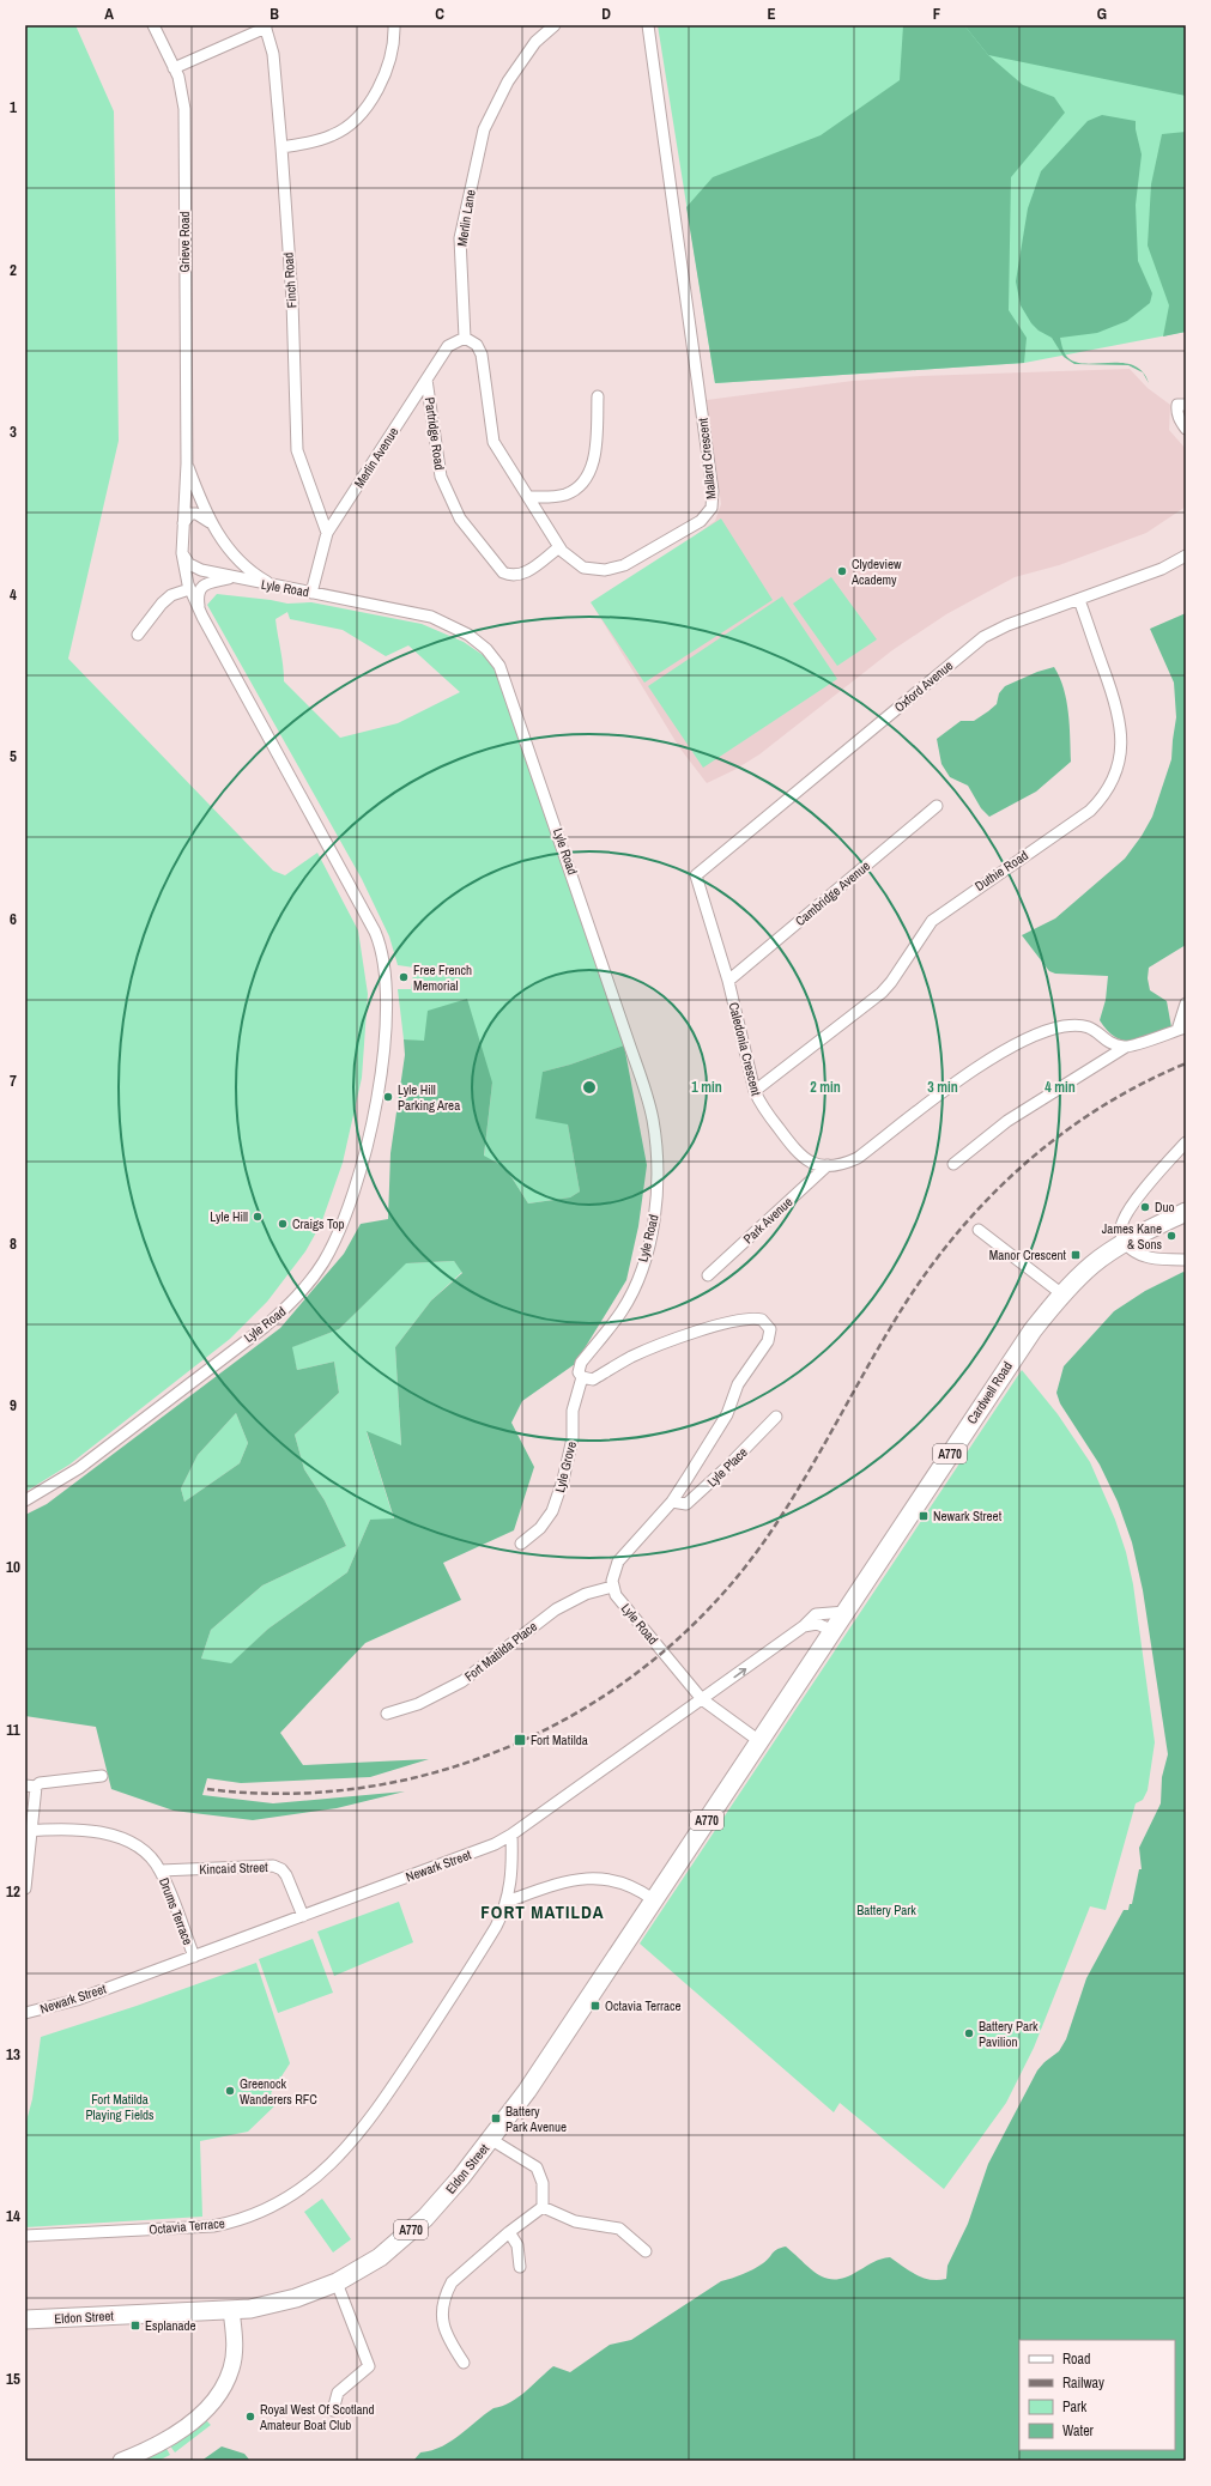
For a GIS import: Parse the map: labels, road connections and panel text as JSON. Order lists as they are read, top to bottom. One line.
{"streets":{"main road":["Cardwell Road","A770","Eldon Street"],"street":["Merlin Lane","Grieve Road","Finch Road","Partridge Road","Merlin Avenue","Mallard Crescent","Lyle Road","Oxford Avenue","Duthie Road","Cambridge Avenue","Caledonia Crescent","Park Avenue","Lyle Grove","Lyle Place","Fort Matilda Place","Newark Street","Kincaid Street","Drums Terrace","Octavia Terrace"]},"crossings":[["Merlin Lane","Merlin Avenue"],["Merlin Lane","Mallard Crescent"],["Grieve Road","Lyle Road"],["Finch Road","Merlin Avenue"],["Partridge Road","Merlin Avenue"],["Partridge Road","Mallard Crescent"],["Merlin Avenue","Mallard Crescent"],["Merlin Avenue","Lyle Road"],["Lyle Road","Cardwell Road"],["Lyle Road","Lyle Grove"],["Lyle Road","Fort Matilda Place"],["Lyle Road","Newark Street"],["Lyle Road","Eldon Street"],["Oxford Avenue","Duthie Road"],["Oxford Avenue","Caledonia Crescent"],["Duthie Road","Caledonia Crescent"],["Cambridge Avenue","Caledonia Crescent"],["Caledonia Crescent","Park Avenue"],["Cardwell Road","Newark Street"],["Cardwell Road","Eldon Street"],["Newark Street","Kincaid Street"],["Newark Street","Drums Terrace"],["Newark Street","Octavia Terrace"],["Kincaid Street","Drums Terrace"]],"districts":["FORT MATILDA"],"parks":["Battery Park","Fort Matilda Playing Fields"],"places":{"other":["Clydeview Academy","Free French Memorial","Lyle Hill Parking Area","Duo","Lyle Hill","Craigs Top","James Kane & Sons","Battery Park Pavilion","Greenock Wanderers RFC","Royal West Of Scotland Amateur Boat Club"],"transit":["Manor Crescent","Newark Street","Fort Matilda","Octavia Terrace","Battery Park Avenue","Esplanade"]},"legend":["Road","Railway","Park","Water"],"grid":{"columns":["A","B","C","D","E","F","G"],"rows":["1","2","3","4","5","6","7","8","9","10","11","12","13","14","15"]},"rings":["1 min","2 min","3 min","4 min"]}
